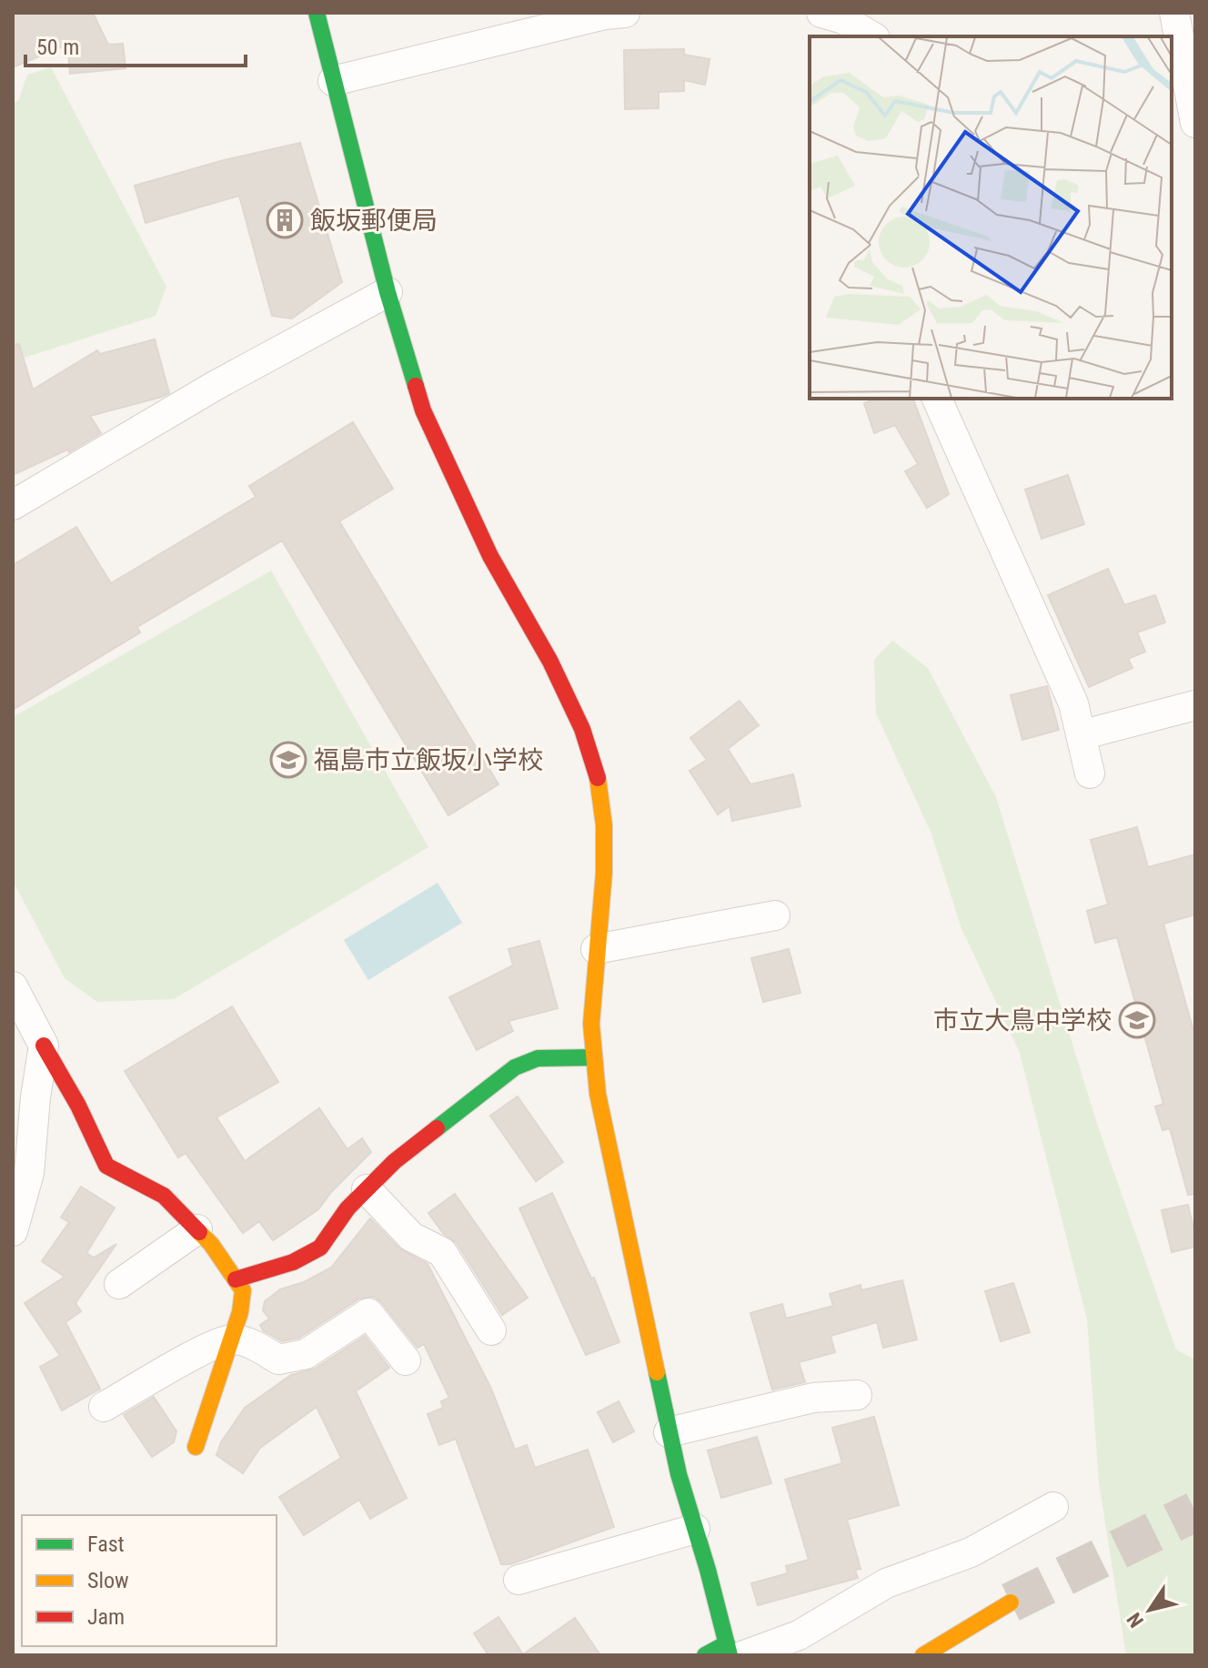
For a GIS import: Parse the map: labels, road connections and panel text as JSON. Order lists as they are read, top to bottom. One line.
{"places":{"building":["飯坂郵便局"],"school or university":["福島市立飯坂小学校","市立大鳥中学校"]},"legend":["Fast","Slow","Jam"],"scale_bar":"50 m","north":"bottom left"}
